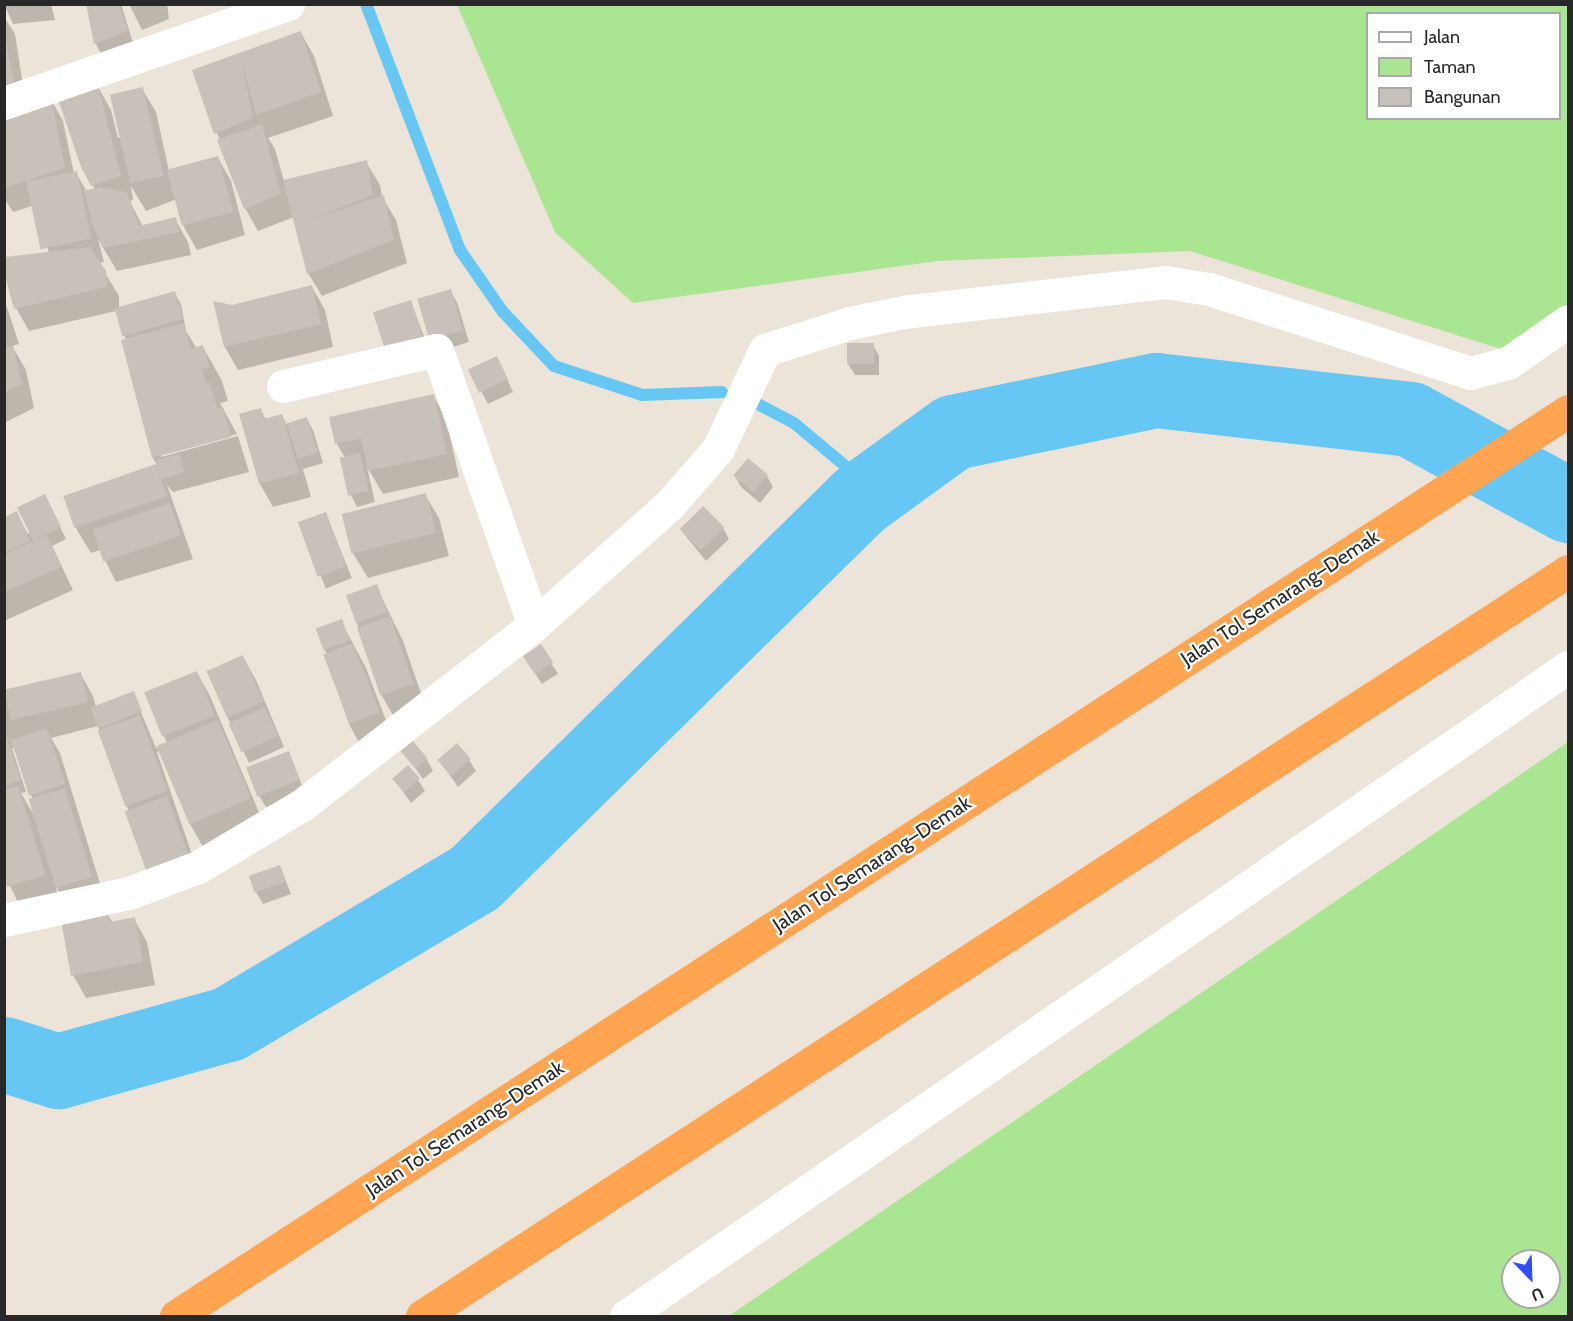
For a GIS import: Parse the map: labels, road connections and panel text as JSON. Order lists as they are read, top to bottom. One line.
{"streets":{"highway":["Jalan Tol Semarang–Demak"]},"legend":["Jalan","Taman","Bangunan"],"north":"bottom right"}
